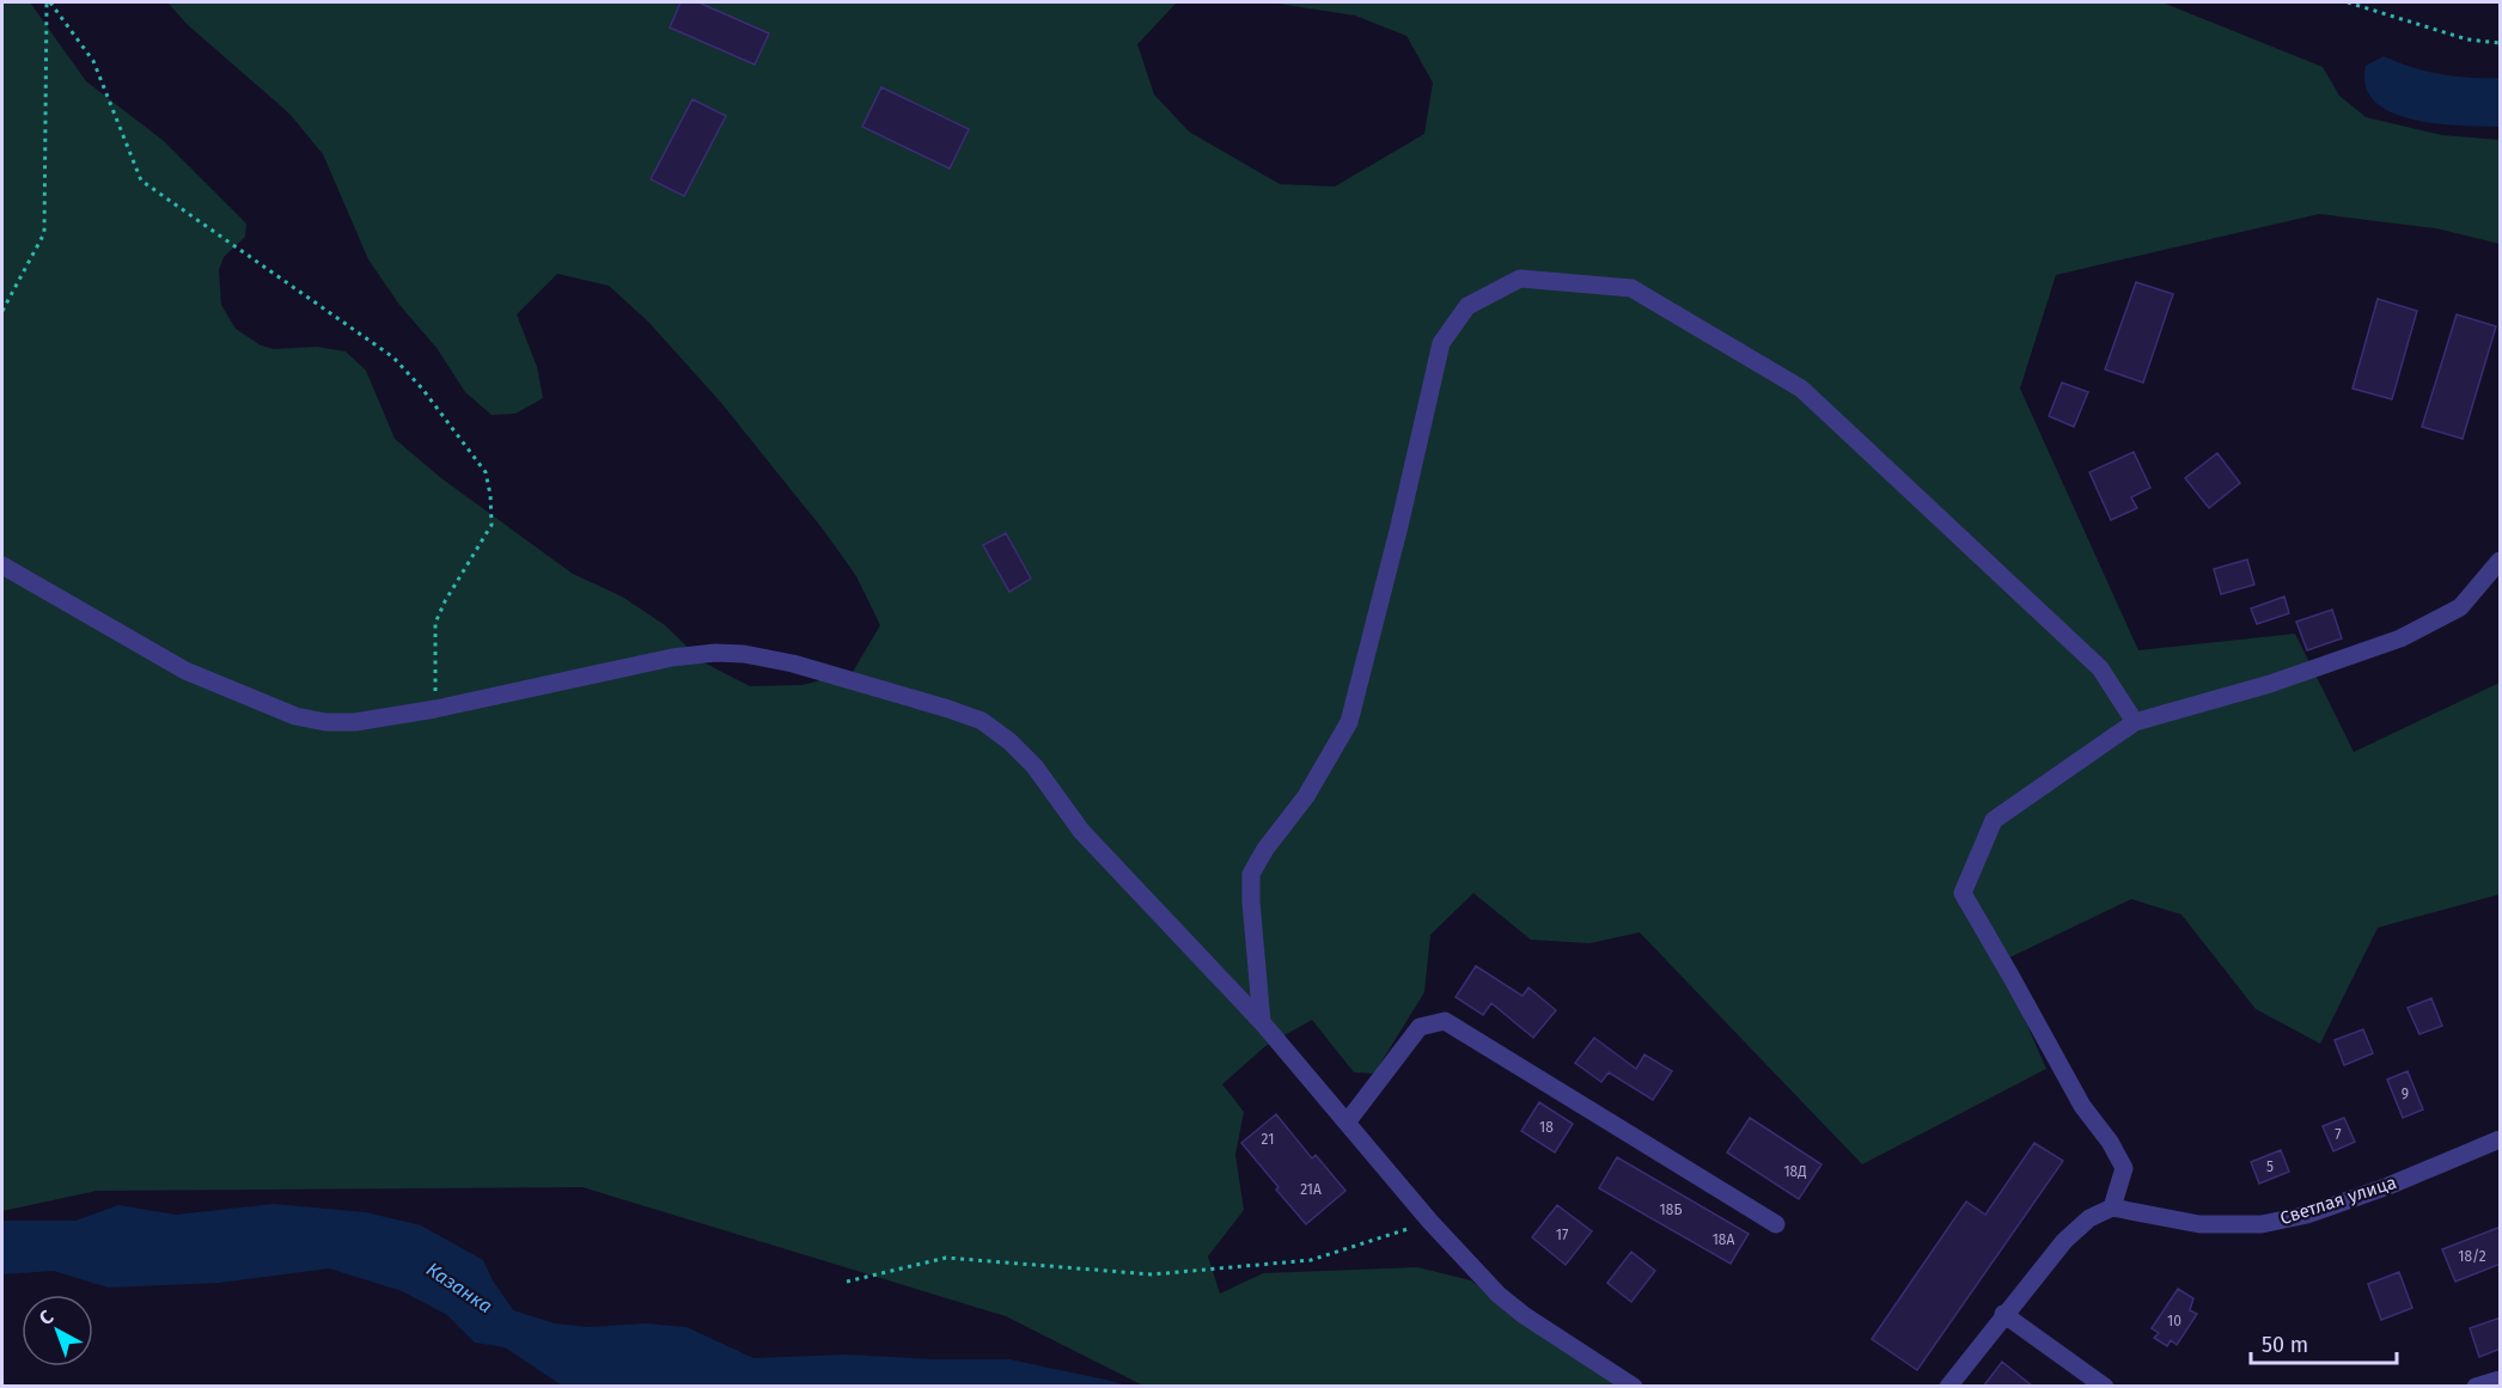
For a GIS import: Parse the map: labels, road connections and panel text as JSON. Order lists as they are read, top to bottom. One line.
{"streets":{"street":["Светлая улица"]},"water":["Казанка"],"house_numbers":["9","18","7","21","5","18Д","21А","18Б","17","18А","18/2","10"],"scale_bar":"50 m","north":"top left"}
